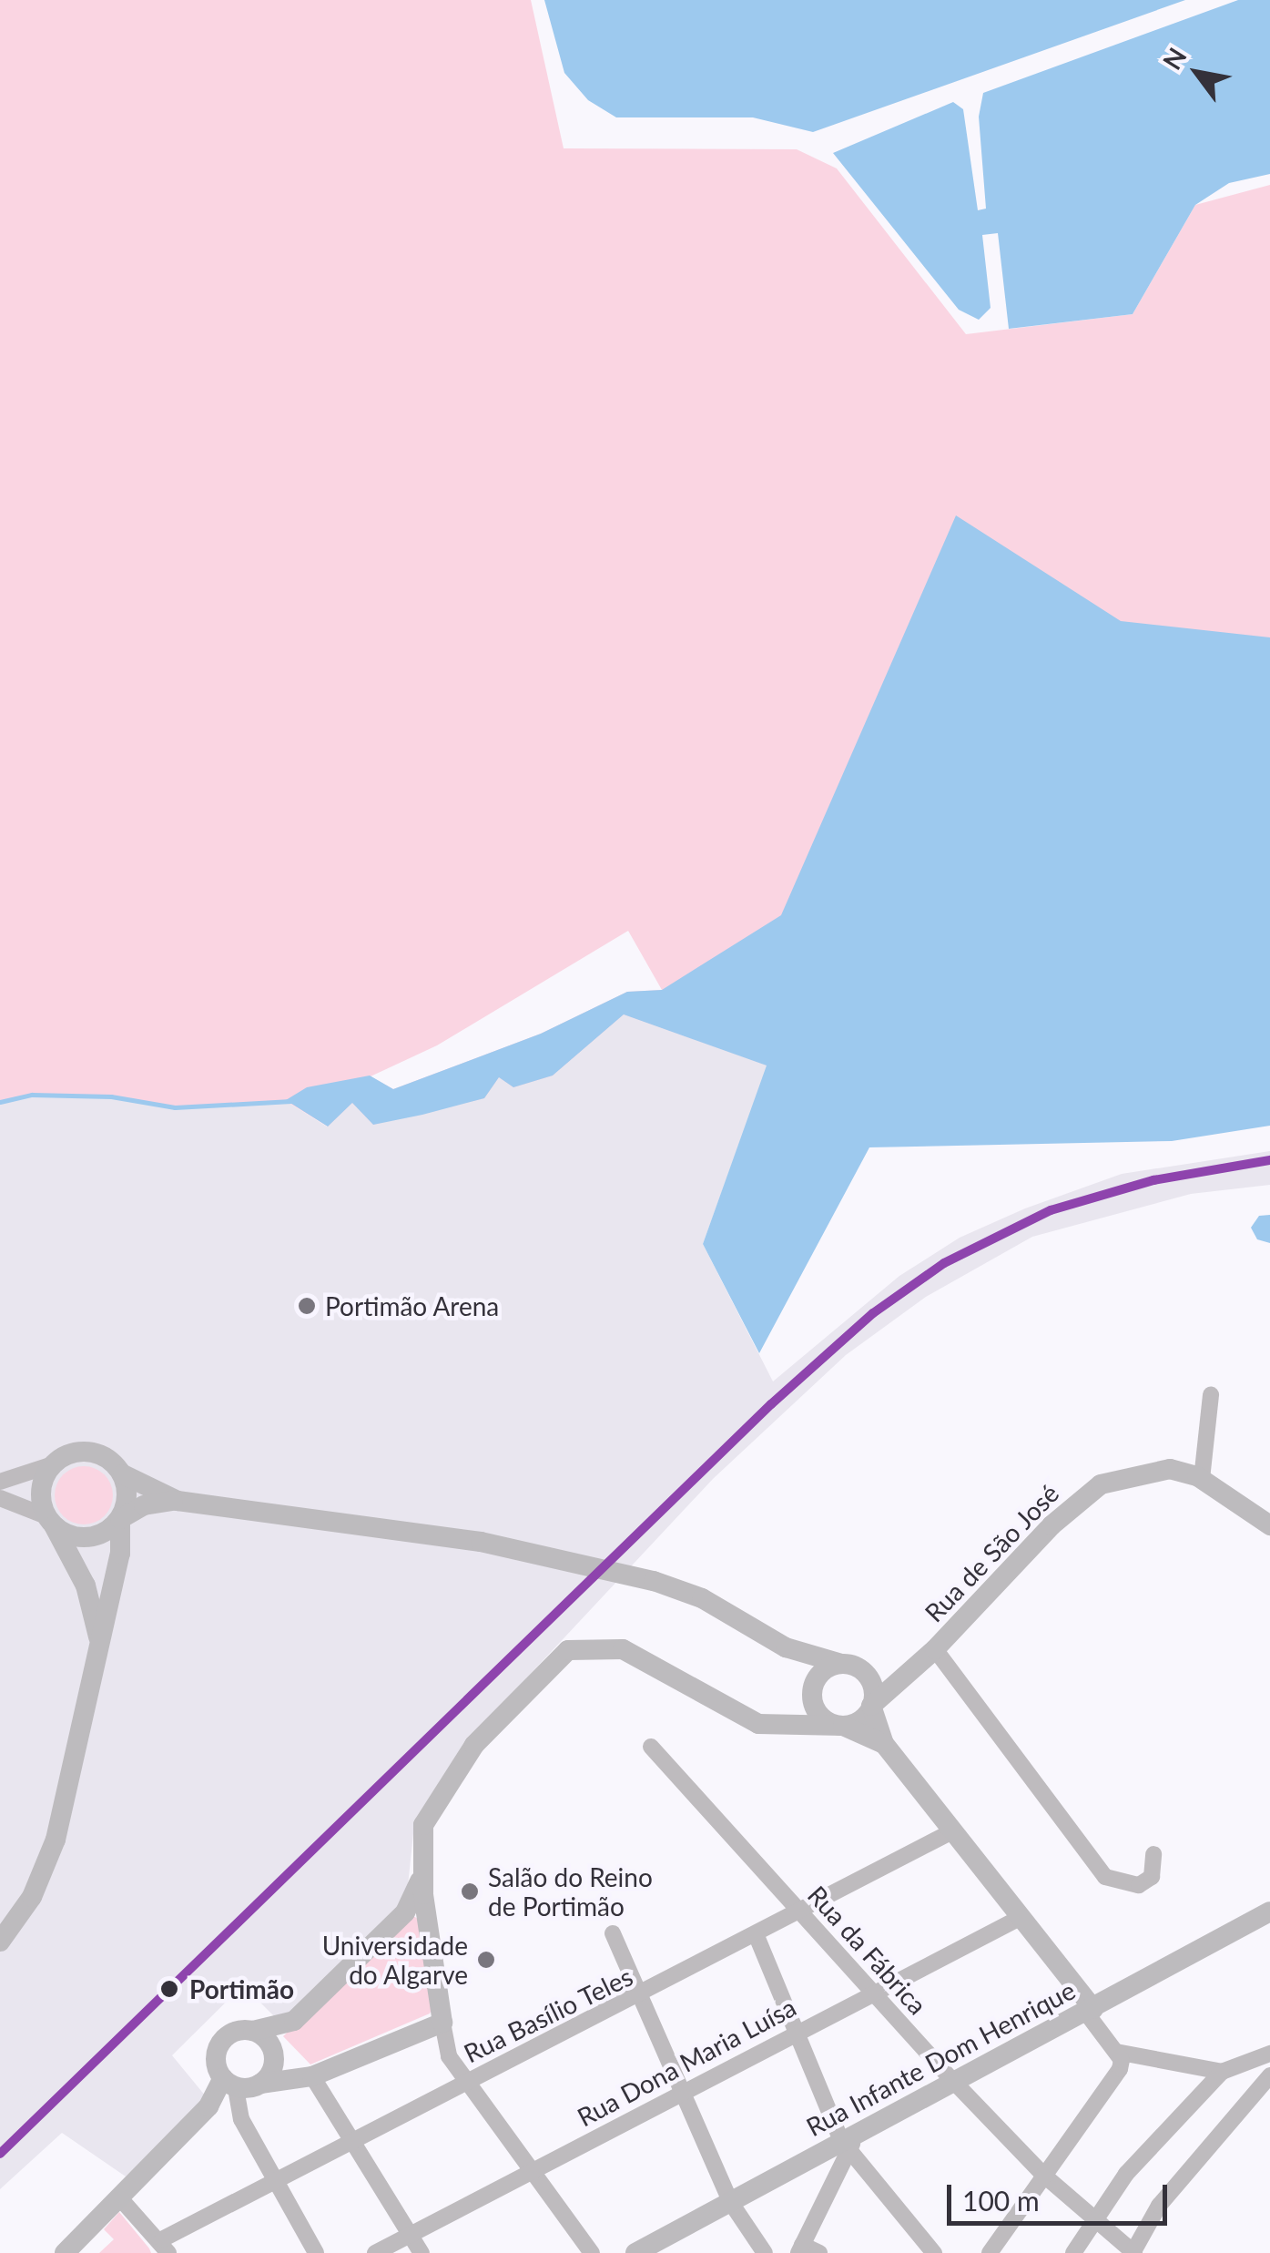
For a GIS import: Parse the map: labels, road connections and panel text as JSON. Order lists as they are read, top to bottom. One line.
{"streets":{"street":["Rua de São José","Rua da Fábrica","Rua Basílio Teles","Rua Infante Dom Henrique","Rua Dona Maria Luísa"]},"crossings":[["Rua da Fábrica","Rua Basílio Teles"],["Rua da Fábrica","Rua Infante Dom Henrique"],["Rua da Fábrica","Rua Dona Maria Luísa"]],"places":["Portimão Arena","Salão do Reino de Portimão","Universidade do Algarve","Portimão"],"scale_bar":"100 m","north":"top left"}
